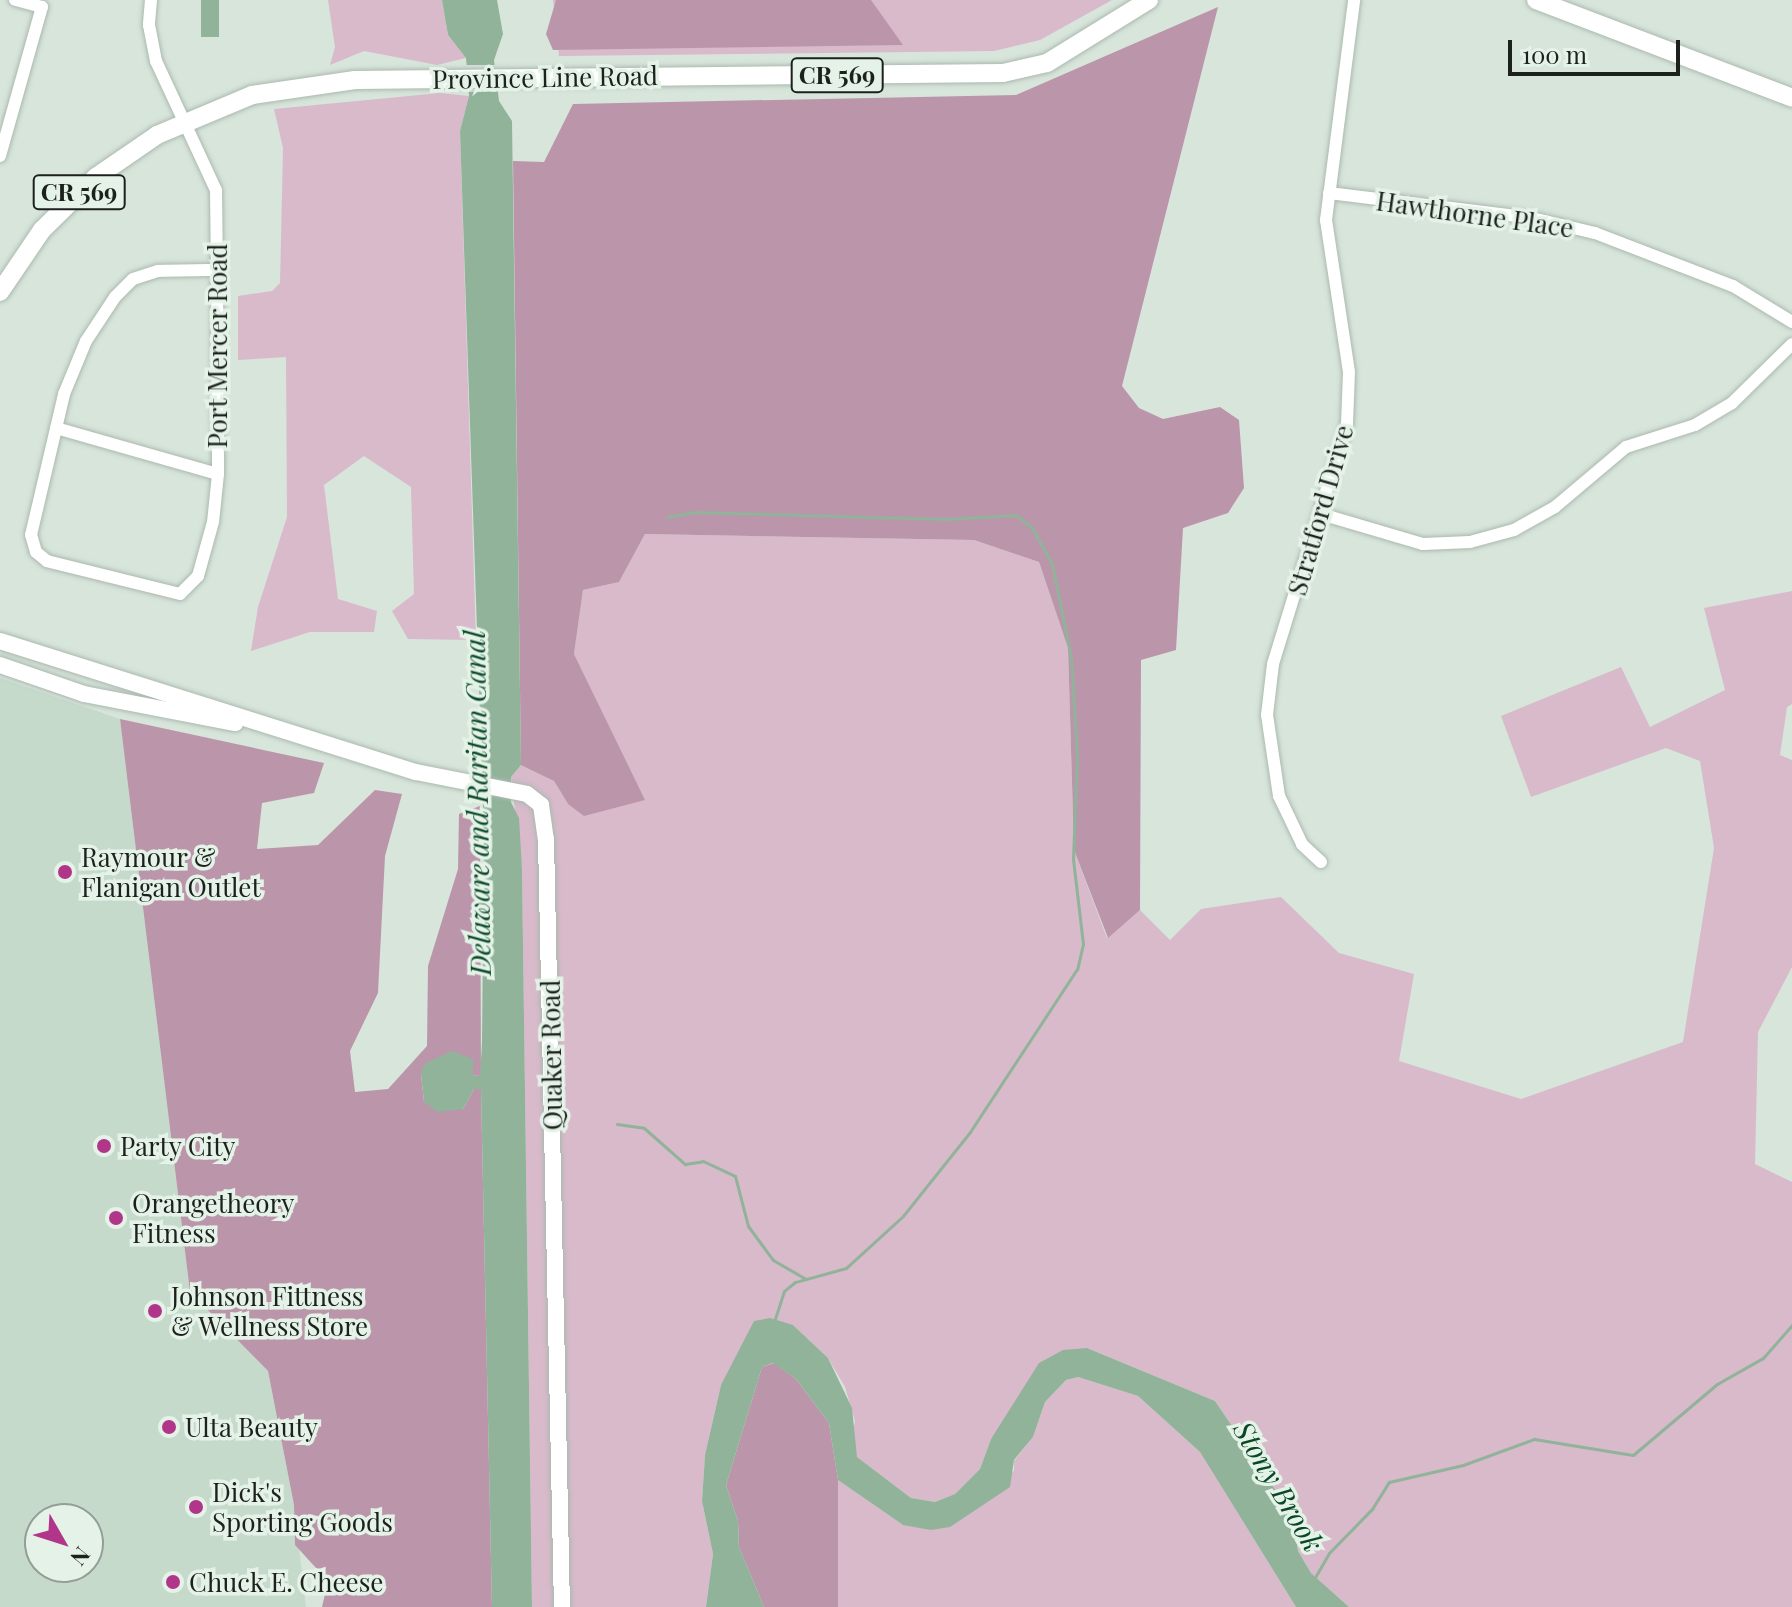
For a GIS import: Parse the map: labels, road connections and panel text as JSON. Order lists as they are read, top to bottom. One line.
{"streets":{"main road":["CR 569","Province Line Road"],"street":["Hawthorne Place","Port Mercer Road","Stratford Drive","Quaker Road"]},"crossings":[["Province Line Road","Port Mercer Road"],["Hawthorne Place","Stratford Drive"]],"water":["Delaware and Raritan Canal","Stony Brook"],"places":["Raymour & Flanigan Outlet","Party City","Orangetheory Fitness","Johnson Fittness & Wellness Store","Ulta Beauty","Dick's Sporting Goods","Chuck E. Cheese"],"scale_bar":"100 m","north":"bottom right"}
